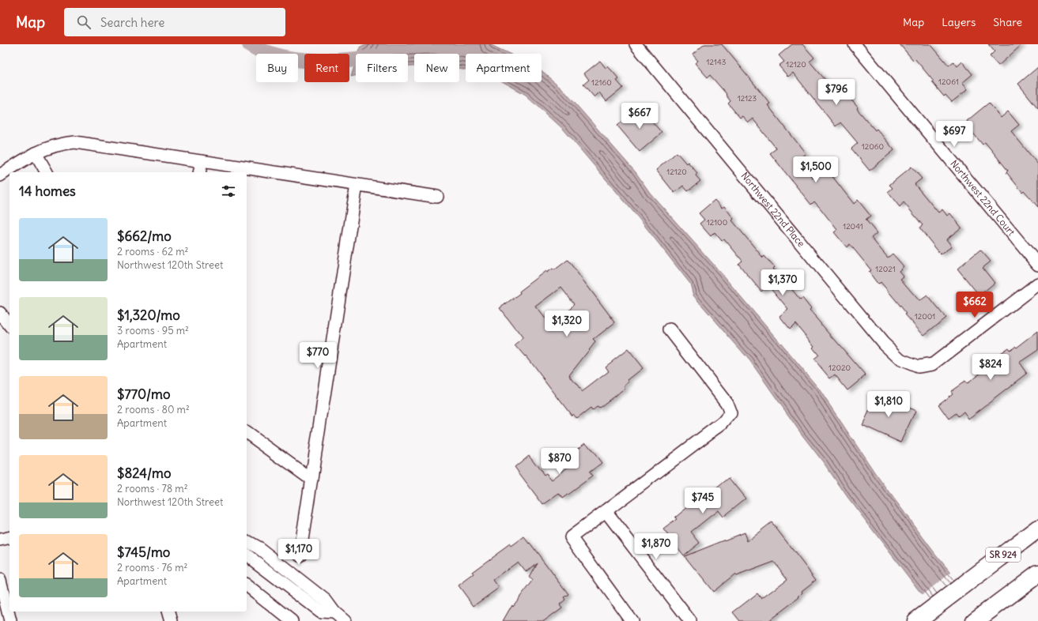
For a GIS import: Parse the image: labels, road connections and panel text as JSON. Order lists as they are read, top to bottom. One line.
{"streets":{"highway":["SR 924"],"street":["Northwest 22nd Court","Northwest 22nd Place"]},"house_numbers":["12143","12120","12061","12160","12123","12060","12120","12100","12041","12021","12001","12020"],"page":{"header":"Map","search":"Search here","nav":["Map","Layers","Share"],"chip":["Buy","Rent","Filters","New","Apartment"],"price":["$796","$667","$697","$1,500","$1,370","$662","$1,320","$770","$824","$1,810","$870","$745","$1,870","$1,170"],"heading":"14 homes","list":[{"name":"$662/mo","note":"2 rooms · 62 m² · Northwest 120th Street"},{"name":"$1,320/mo","note":"3 rooms · 95 m² · Apartment"},{"name":"$770/mo","note":"2 rooms · 80 m² · Apartment"},{"name":"$824/mo","note":"2 rooms · 78 m² · Northwest 120th Street"},{"name":"$745/mo","note":"2 rooms · 76 m² · Apartment"}]}}
